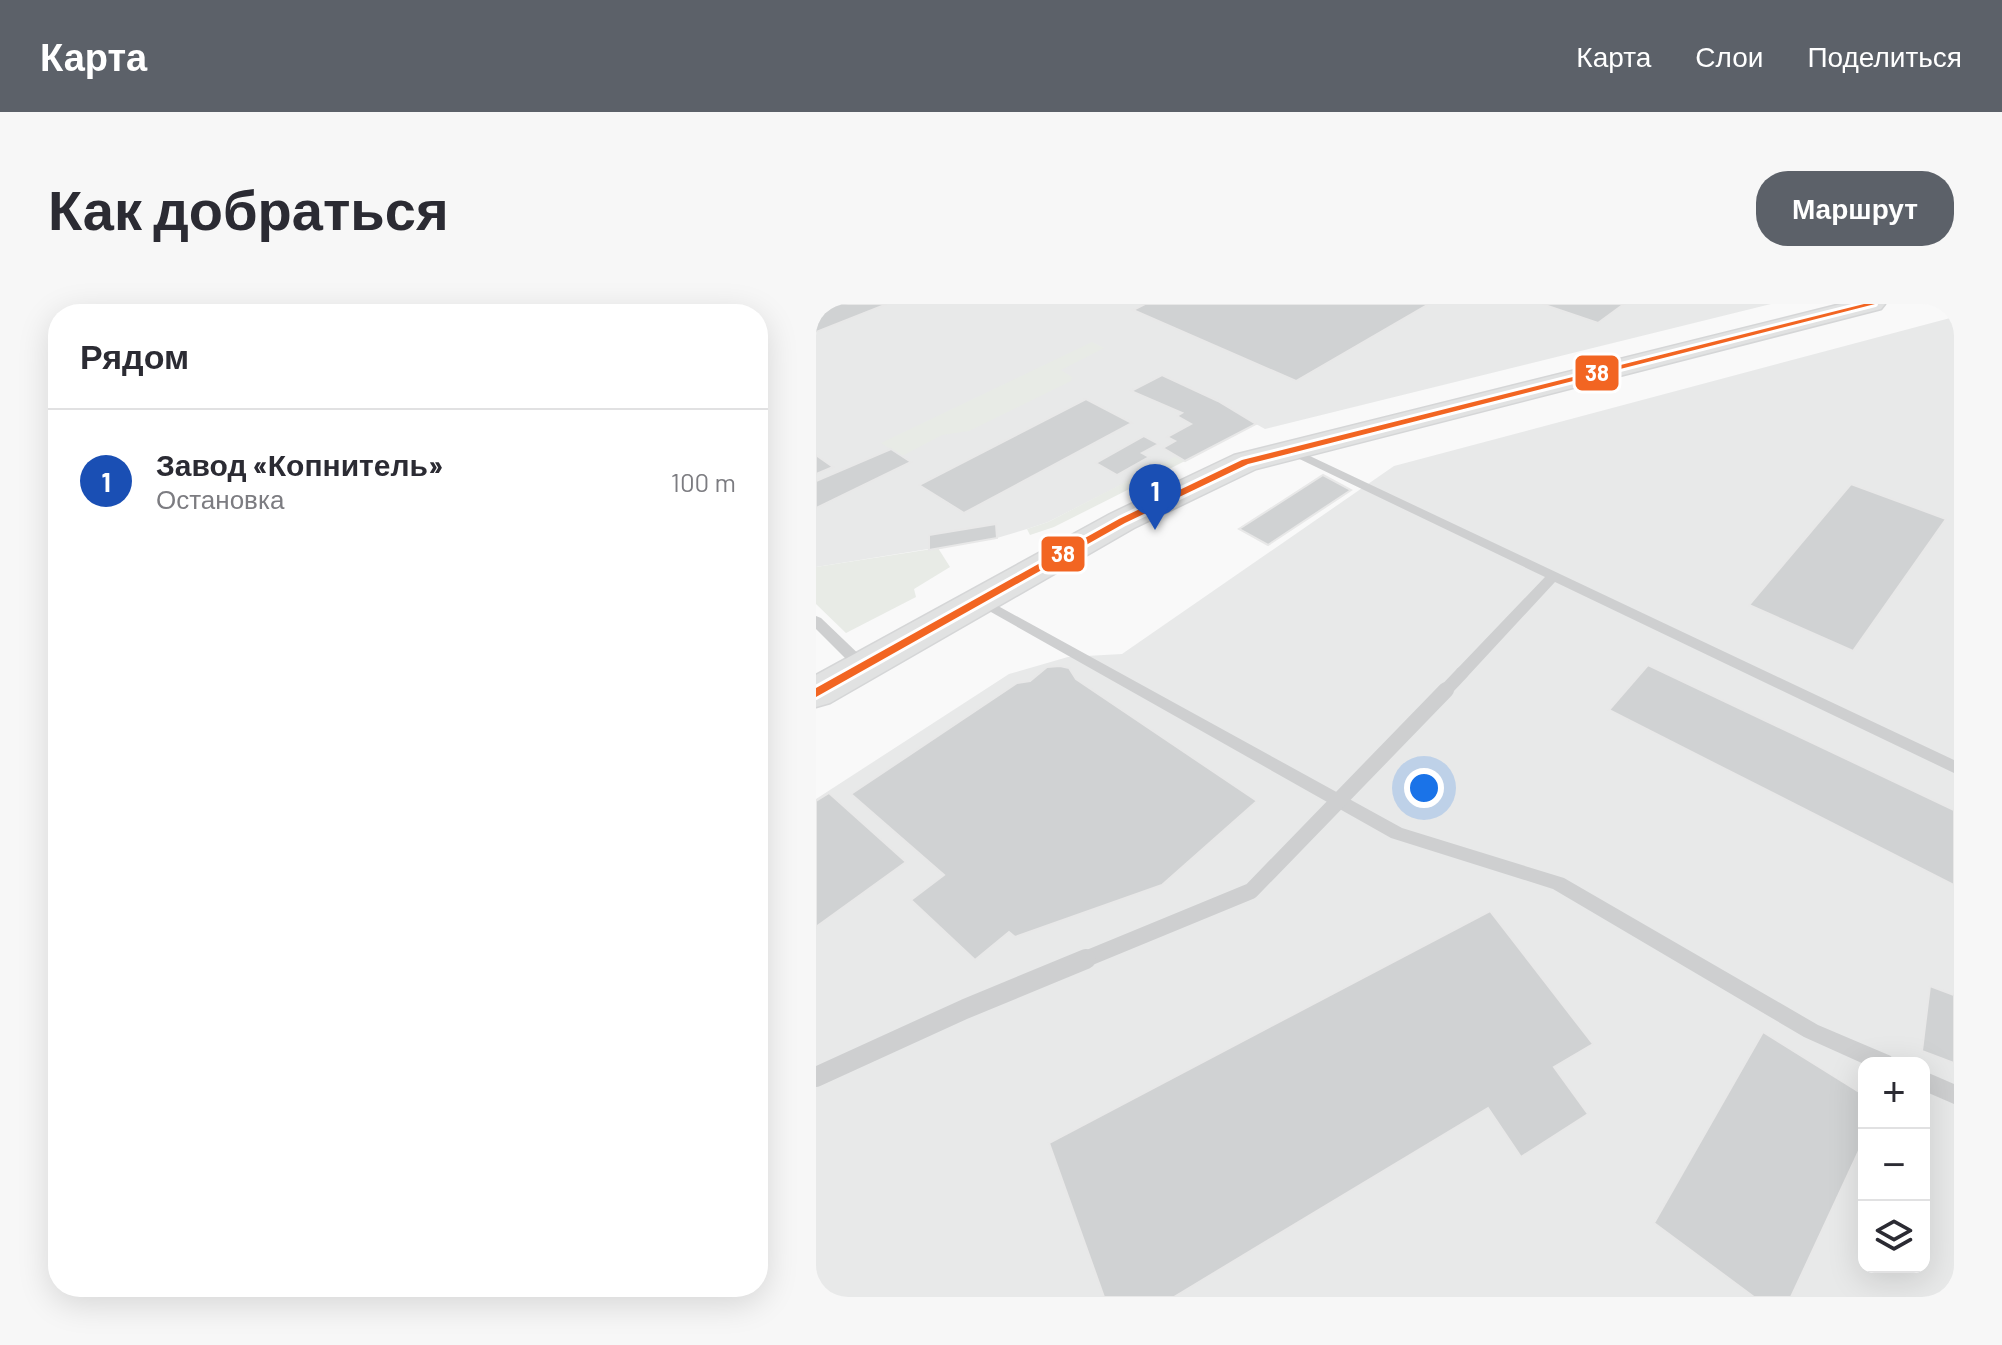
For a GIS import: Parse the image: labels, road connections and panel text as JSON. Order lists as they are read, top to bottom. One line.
{"lines":["transit line 38"],"page":{"header":"Карта","nav":["Карта","Слои","Поделиться"],"buttons":"Маршрут","title":"Как добраться","heading":"Рядом","list":[{"mark":"1","name":"Завод «Копнитель»","note":"Остановка","value":"100 m"}],"pins":"1","map_buttons":["+","−"]}}
